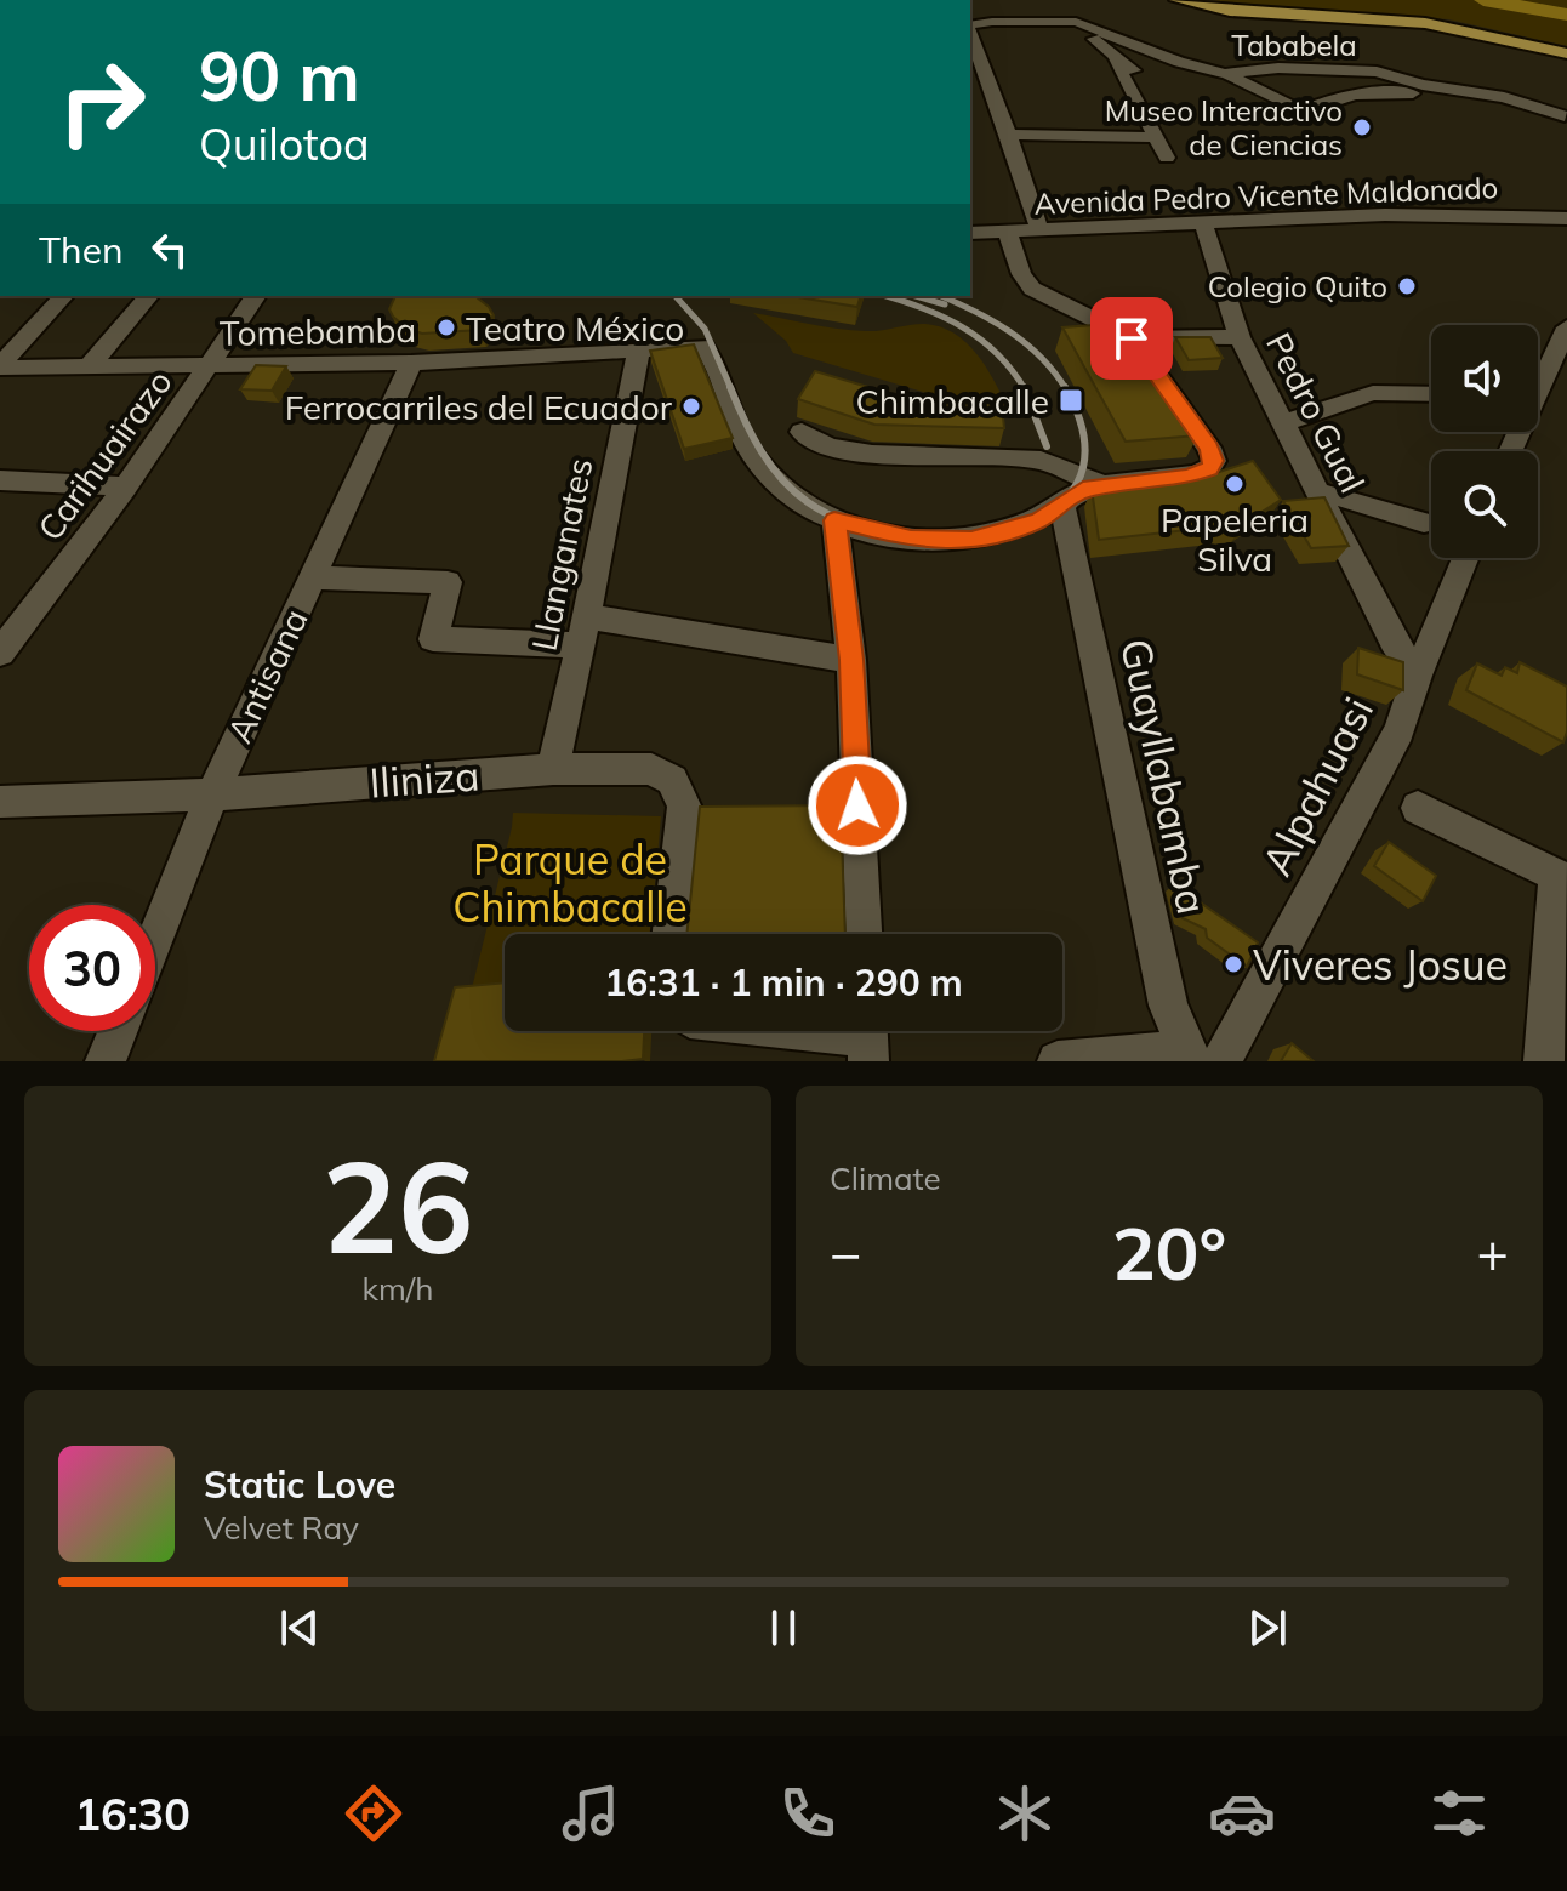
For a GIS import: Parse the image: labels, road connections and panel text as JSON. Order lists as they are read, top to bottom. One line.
{"streets":{"street":["Tababela","Avenida Pedro Vicente Maldonado","Tomebamba","Pedro Gual","Carihuairazo","Llanganates","Antisana","Guayllabamba","Iliniza","Alpahuasi"]},"crossings":[["Avenida Pedro Vicente Maldonado","Pedro Gual"],["Tomebamba","Carihuairazo"],["Tomebamba","Llanganates"],["Tomebamba","Antisana"],["Pedro Gual","Alpahuasi"],["Llanganates","Iliniza"],["Antisana","Iliniza"],["Guayllabamba","Alpahuasi"]],"parks":["Parque de Chimbacalle"],"places":{"other":["Museo Interactivo de Ciencias","Colegio Quito","Teatro México","Ferrocarriles del Ecuador","Papeleria Silva","Viveres Josue"],"transit":["Chimbacalle"]},"page":{"turn":["90 m","Quilotoa"],"then":"Then","limit":"30","trip":"16:31 · 1 min · 290 m","tile":[["26","km/h"],"Climate"],"heat":["−","20°","+"],"song":["Static Love","Velvet Ray"],"tabs":"16:30"}}
